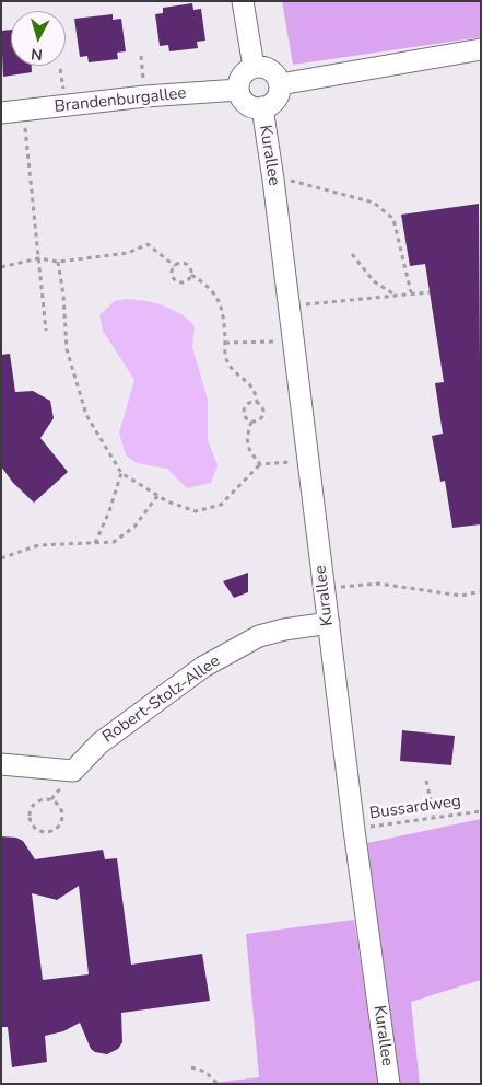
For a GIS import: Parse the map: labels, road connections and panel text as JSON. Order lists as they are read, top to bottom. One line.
{"streets":{"street":["Brandenburgallee","Kurallee","Robert-Stolz-Allee"],"path":["Bussardweg"]},"crossings":[["Brandenburgallee","Kurallee"],["Kurallee","Robert-Stolz-Allee"],["Kurallee","Bussardweg"]],"north":"bottom"}
